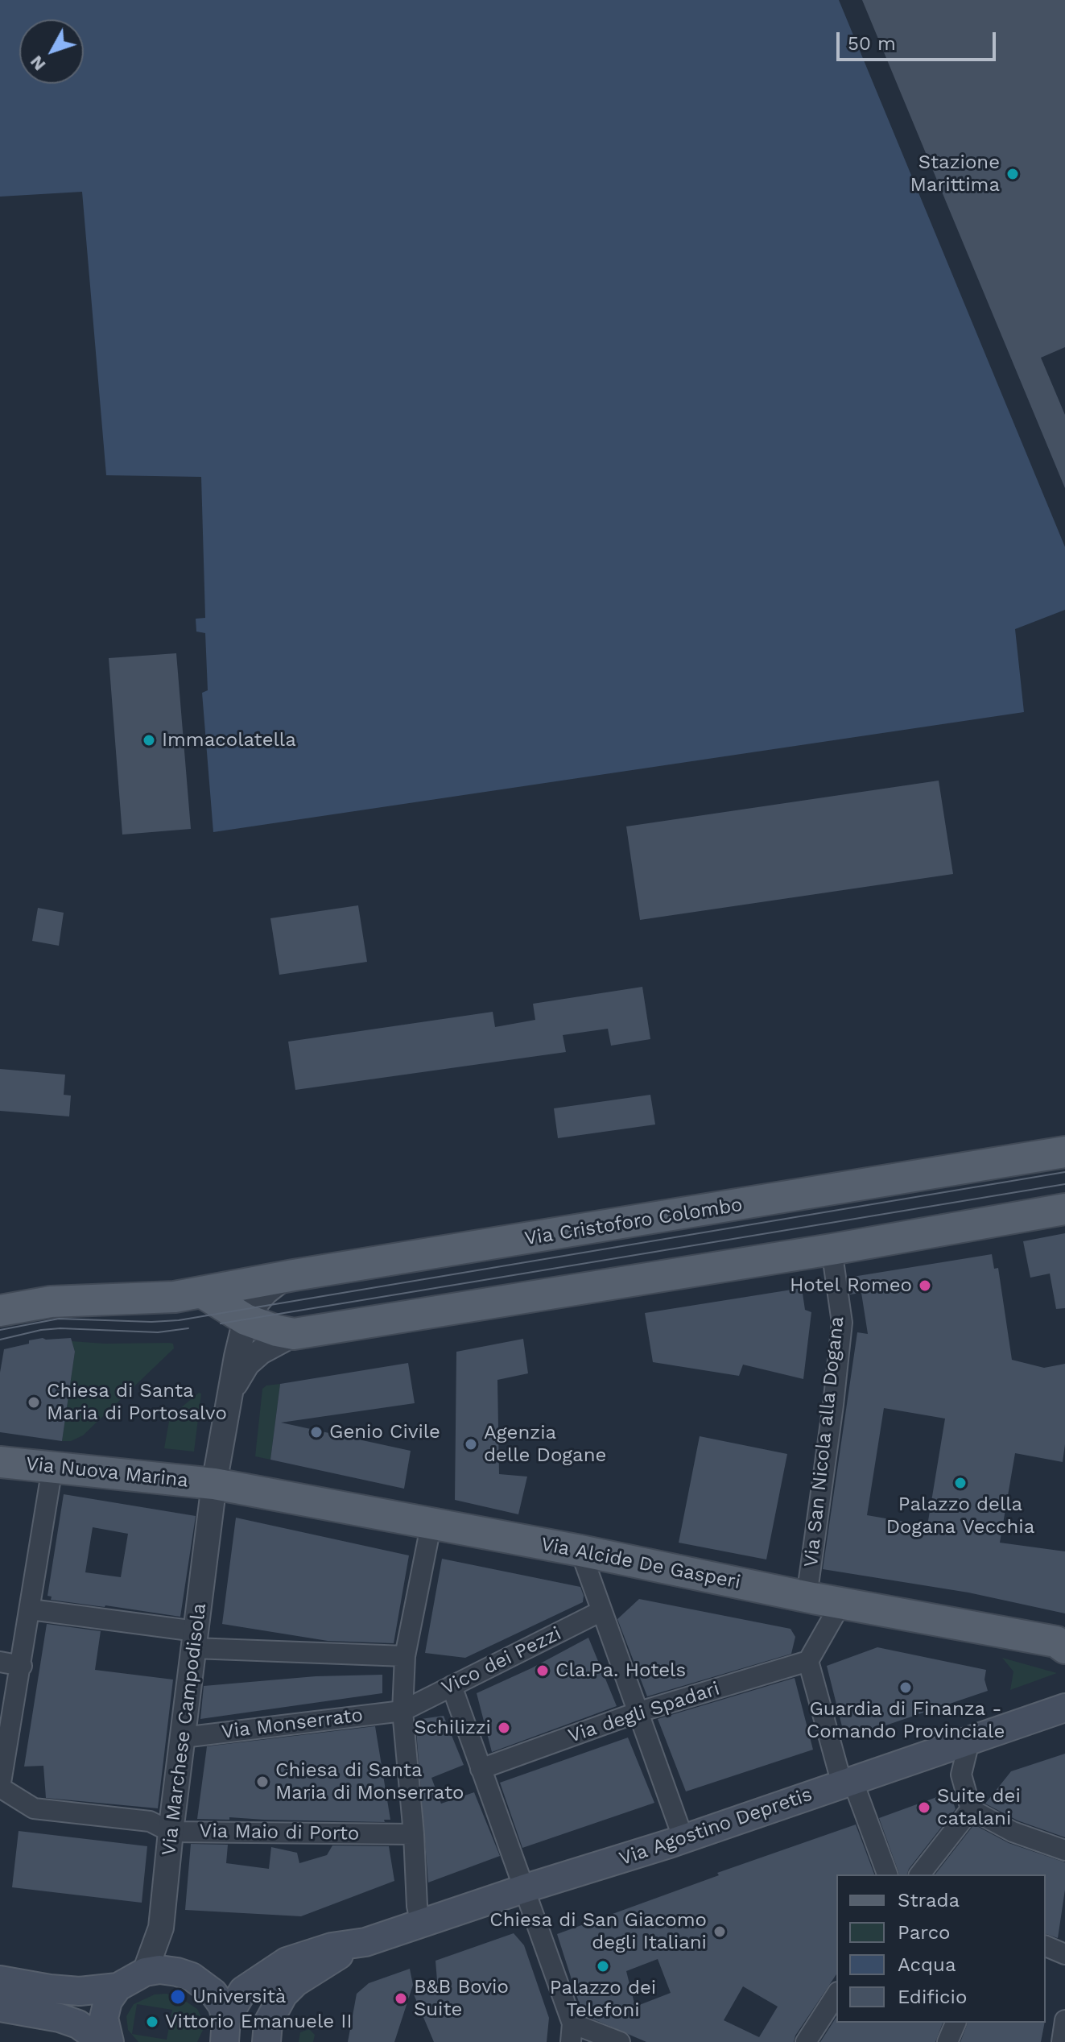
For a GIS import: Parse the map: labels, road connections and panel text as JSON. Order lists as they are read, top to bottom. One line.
{"streets":{"main road":["Via Cristoforo Colombo","Via Nuova Marina","Via Alcide De Gasperi","Via Agostino Depretis"],"street":["Via San Nicola alla Dogana","Vico dei Pezzi","Via degli Spadari","Via Monserrato","Via Marchese Campodisola","Via Maio di Porto"]},"crossings":[["Via San Nicola alla Dogana","Via Alcide De Gasperi"],["Via Nuova Marina","Via Alcide De Gasperi"],["Via Nuova Marina","Via Marchese Campodisola"],["Via Alcide De Gasperi","Via Marchese Campodisola"],["Vico dei Pezzi","Via Monserrato"],["Via Monserrato","Via Marchese Campodisola"],["Via Marchese Campodisola","Via Maio di Porto"]],"places":["Stazione Marittima","Immacolatella","Hotel Romeo","Chiesa di Santa Maria di Portosalvo","Genio Civile","Agenzia delle Dogane","Palazzo della Dogana Vecchia","Cla.Pa. Hotels","Guardia di Finanza - Comando Provinciale","Schilizzi","Chiesa di Santa Maria di Monserrato","Suite dei catalani","Chiesa di San Giacomo degli Italiani","Palazzo dei Telefoni","Università","B&B Bovio Suite","Vittorio Emanuele II"],"legend":["Strada","Parco","Acqua","Edificio"],"scale_bar":"50 m","north":"bottom left"}
